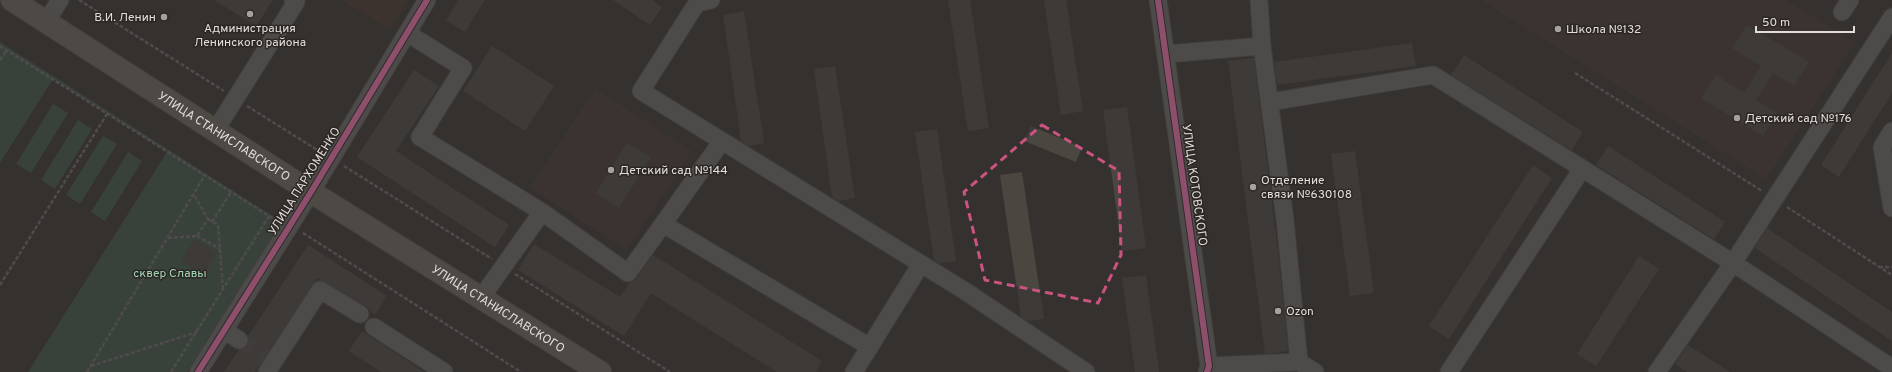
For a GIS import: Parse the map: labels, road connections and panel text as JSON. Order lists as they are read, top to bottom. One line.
{"streets":{"main road":["УЛИЦА СТАНИСЛАВСКОГО"],"street":["УЛИЦА ПАРХОМЕНКО","УЛИЦА КОТОВСКОГО"]},"crossings":[["УЛИЦА СТАНИСЛАВСКОГО","УЛИЦА ПАРХОМЕНКО"]],"parks":["сквер Славы"],"places":["Администрация Ленинского района","В.И. Ленин","Школа №132","Детский сад №176","Детский сад №144","Отделение связи №630108","Ozon"],"scale_bar":"50 m"}
